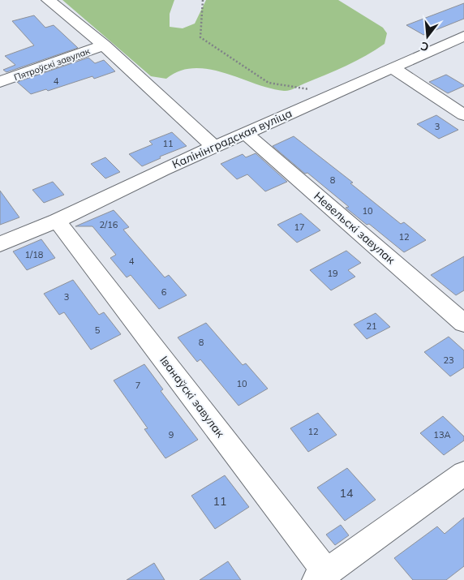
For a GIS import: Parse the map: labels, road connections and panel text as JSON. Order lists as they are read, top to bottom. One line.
{"streets":{"street":["Пятроўскі завулак","Калінінградская вуліца","Невельскі завулак","Іванаўскі завулак"]},"crossings":[["Калінінградская вуліца","Невельскі завулак"],["Калінінградская вуліца","Іванаўскі завулак"]],"house_numbers":["4","3","11","8","10","2/16","17","12","1/18","4","19","6","3","21","5","8","23","10","7","12","9","13А","14","11"],"north":"bottom"}
